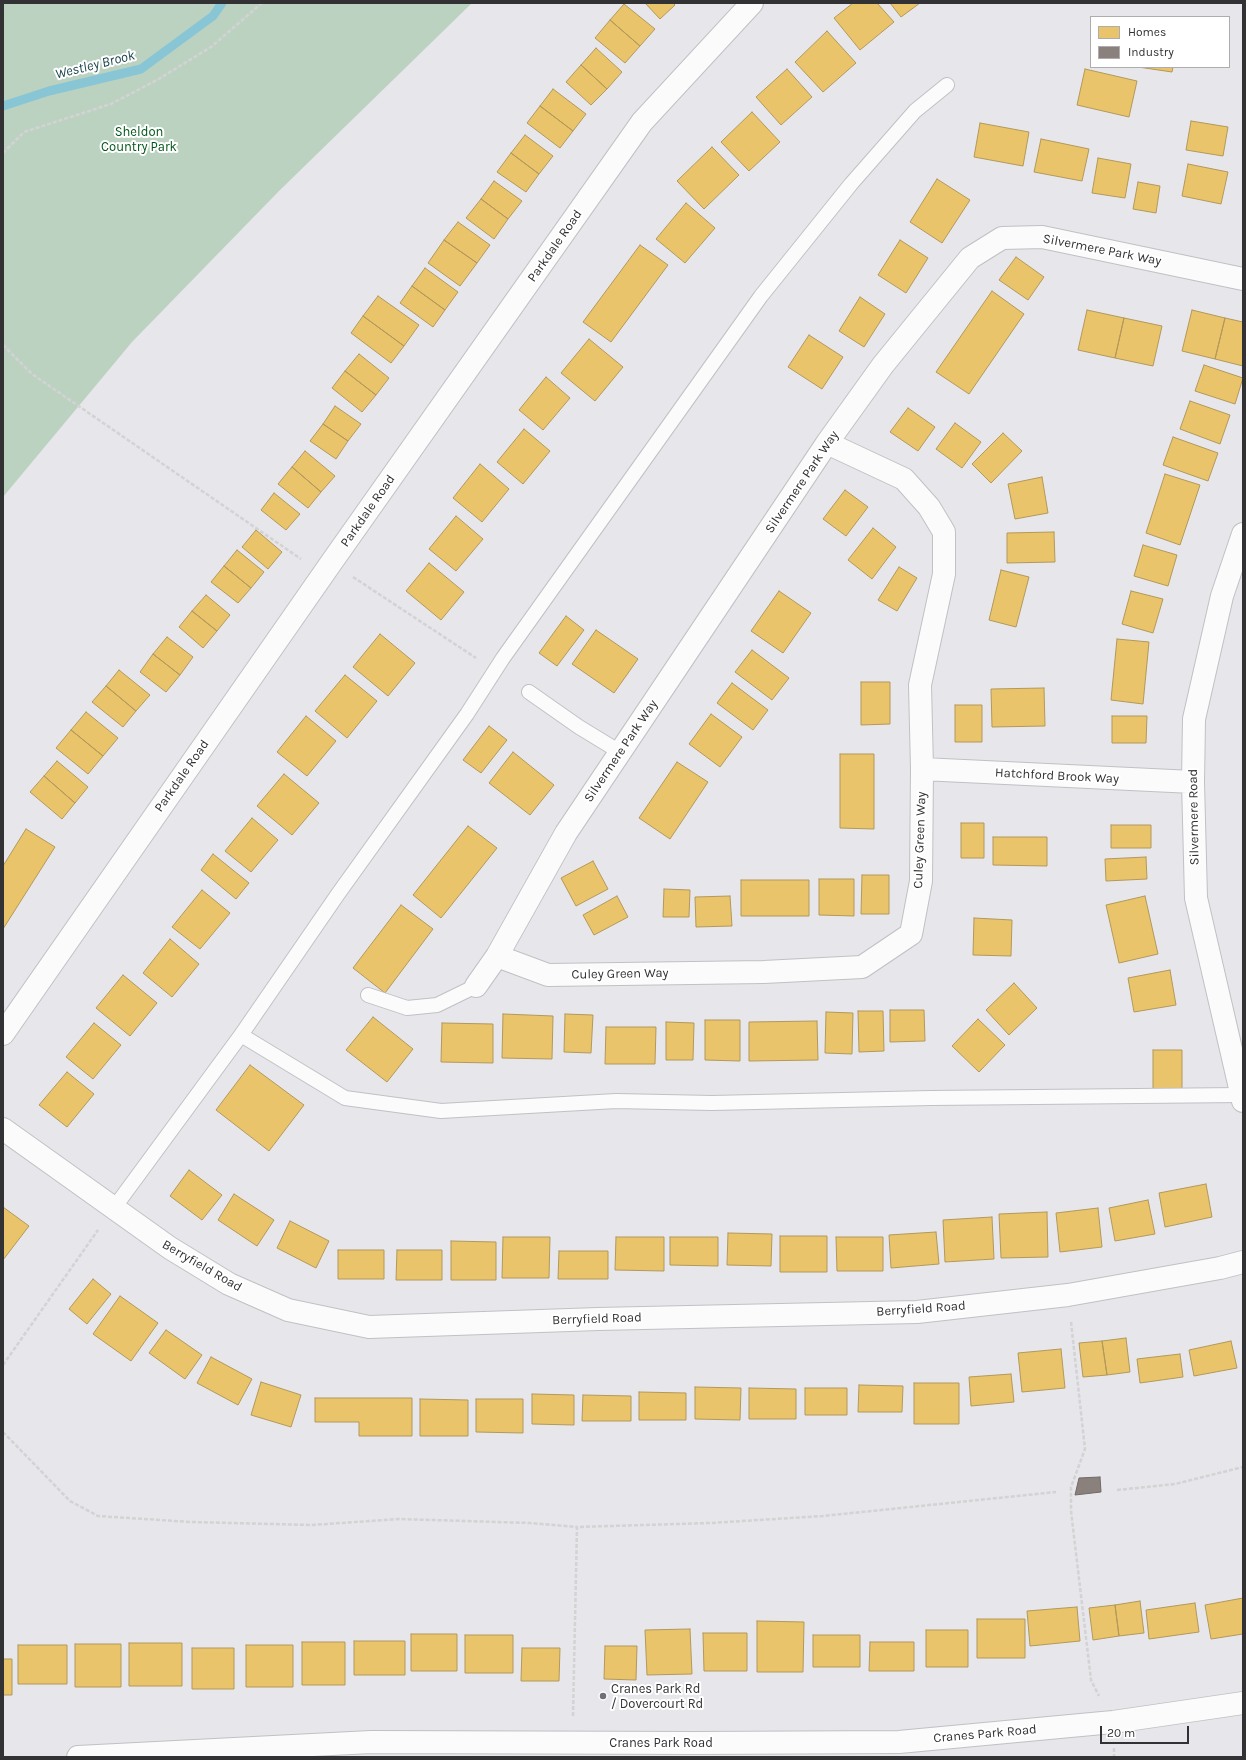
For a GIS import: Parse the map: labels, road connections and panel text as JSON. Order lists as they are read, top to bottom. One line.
{"streets":{"street":["Parkdale Road","Silvermere Park Way","Hatchford Brook Way","Silvermere Road","Culey Green Way","Berryfield Road","Cranes Park Road"]},"crossings":[["Silvermere Park Way","Culey Green Way"],["Hatchford Brook Way","Silvermere Road"],["Hatchford Brook Way","Culey Green Way"]],"water":["Westley Brook"],"parks":["Sheldon Country Park"],"places":["Cranes Park Rd / Dovercourt Rd"],"legend":["Homes","Industry"],"scale_bar":"20 m"}
